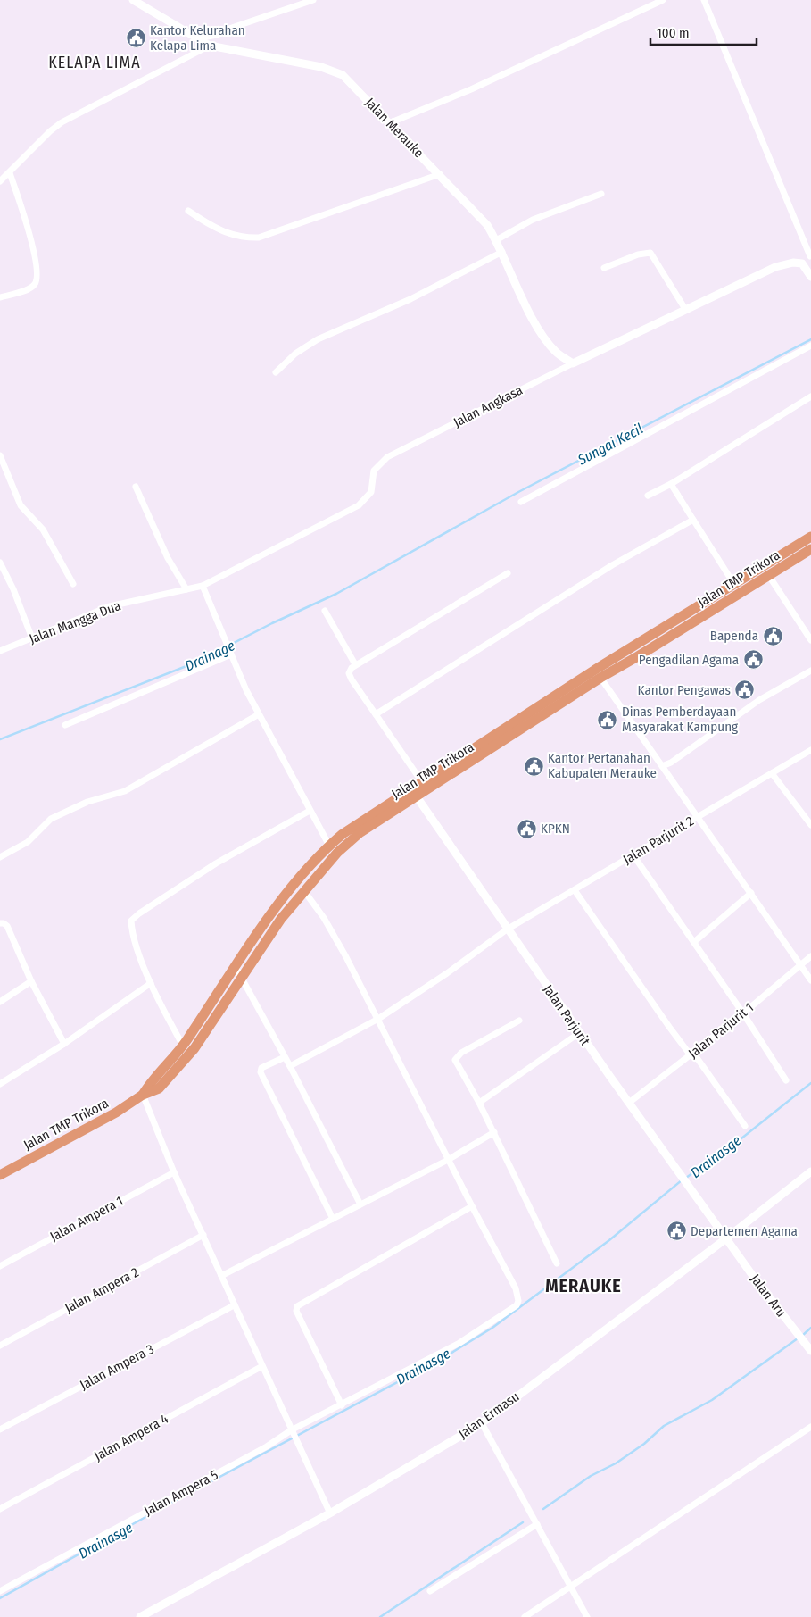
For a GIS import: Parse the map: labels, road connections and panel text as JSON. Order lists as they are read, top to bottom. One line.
{"streets":{"highway":["Jalan TMP Trikora"],"street":["Jalan Merauke","Jalan Angkasa","Jalan Mangga Dua","Jalan Parjurit 2","Jalan Parjurit","Jalan Parjurit 1","Jalan Ampera 1","Jalan Ampera 2","Jalan Aru","Jalan Ampera 3","Jalan Ermasu","Jalan Ampera 4","Jalan Ampera 5"]},"crossings":[["Jalan Merauke","Jalan Angkasa"],["Jalan Angkasa","Jalan Mangga Dua"],["Jalan TMP Trikora","Jalan Parjurit"],["Jalan Parjurit 2","Jalan Parjurit"],["Jalan Parjurit","Jalan Parjurit 1"],["Jalan Parjurit","Jalan Aru"],["Jalan Parjurit","Jalan Ermasu"],["Jalan Aru","Jalan Ermasu"]],"districts":["KELAPA LIMA","MERAUKE"],"water":["Sungai Kecil","Drainage","Drainasge"],"places":{"public building":["Kantor Kelurahan Kelapa Lima","Bapenda","Pengadilan Agama","Kantor Pengawas","Dinas Pemberdayaan Masyarakat Kampung","Kantor Pertanahan Kabupaten Merauke","KPKN","Departemen Agama"]},"scale_bar":"100 m"}
